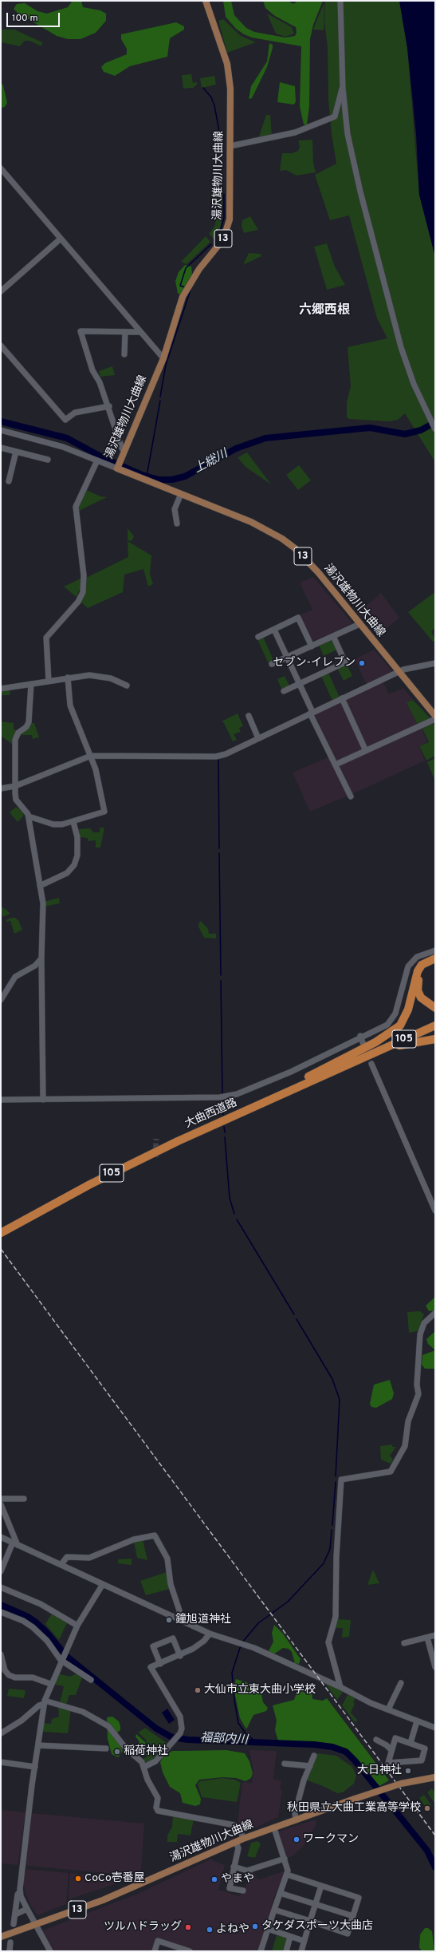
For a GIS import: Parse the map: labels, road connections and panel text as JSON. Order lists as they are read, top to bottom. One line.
{"streets":{"highway":["105","大曲西道路"],"main road":["湯沢雄物川大曲線","13"]},"districts":["六郷西根"],"water":["上総川","福部内川"],"places":["セブン-イレブン","鐘旭道神社","大仙市立東大曲小学校","稲荷神社","大日神社","秋田県立大曲工業高等学校","ワークマン","CoCo壱番屋","やまや","タケダスポーツ大曲店","ツルハドラッグ","よねや"],"scale_bar":"100 m"}
